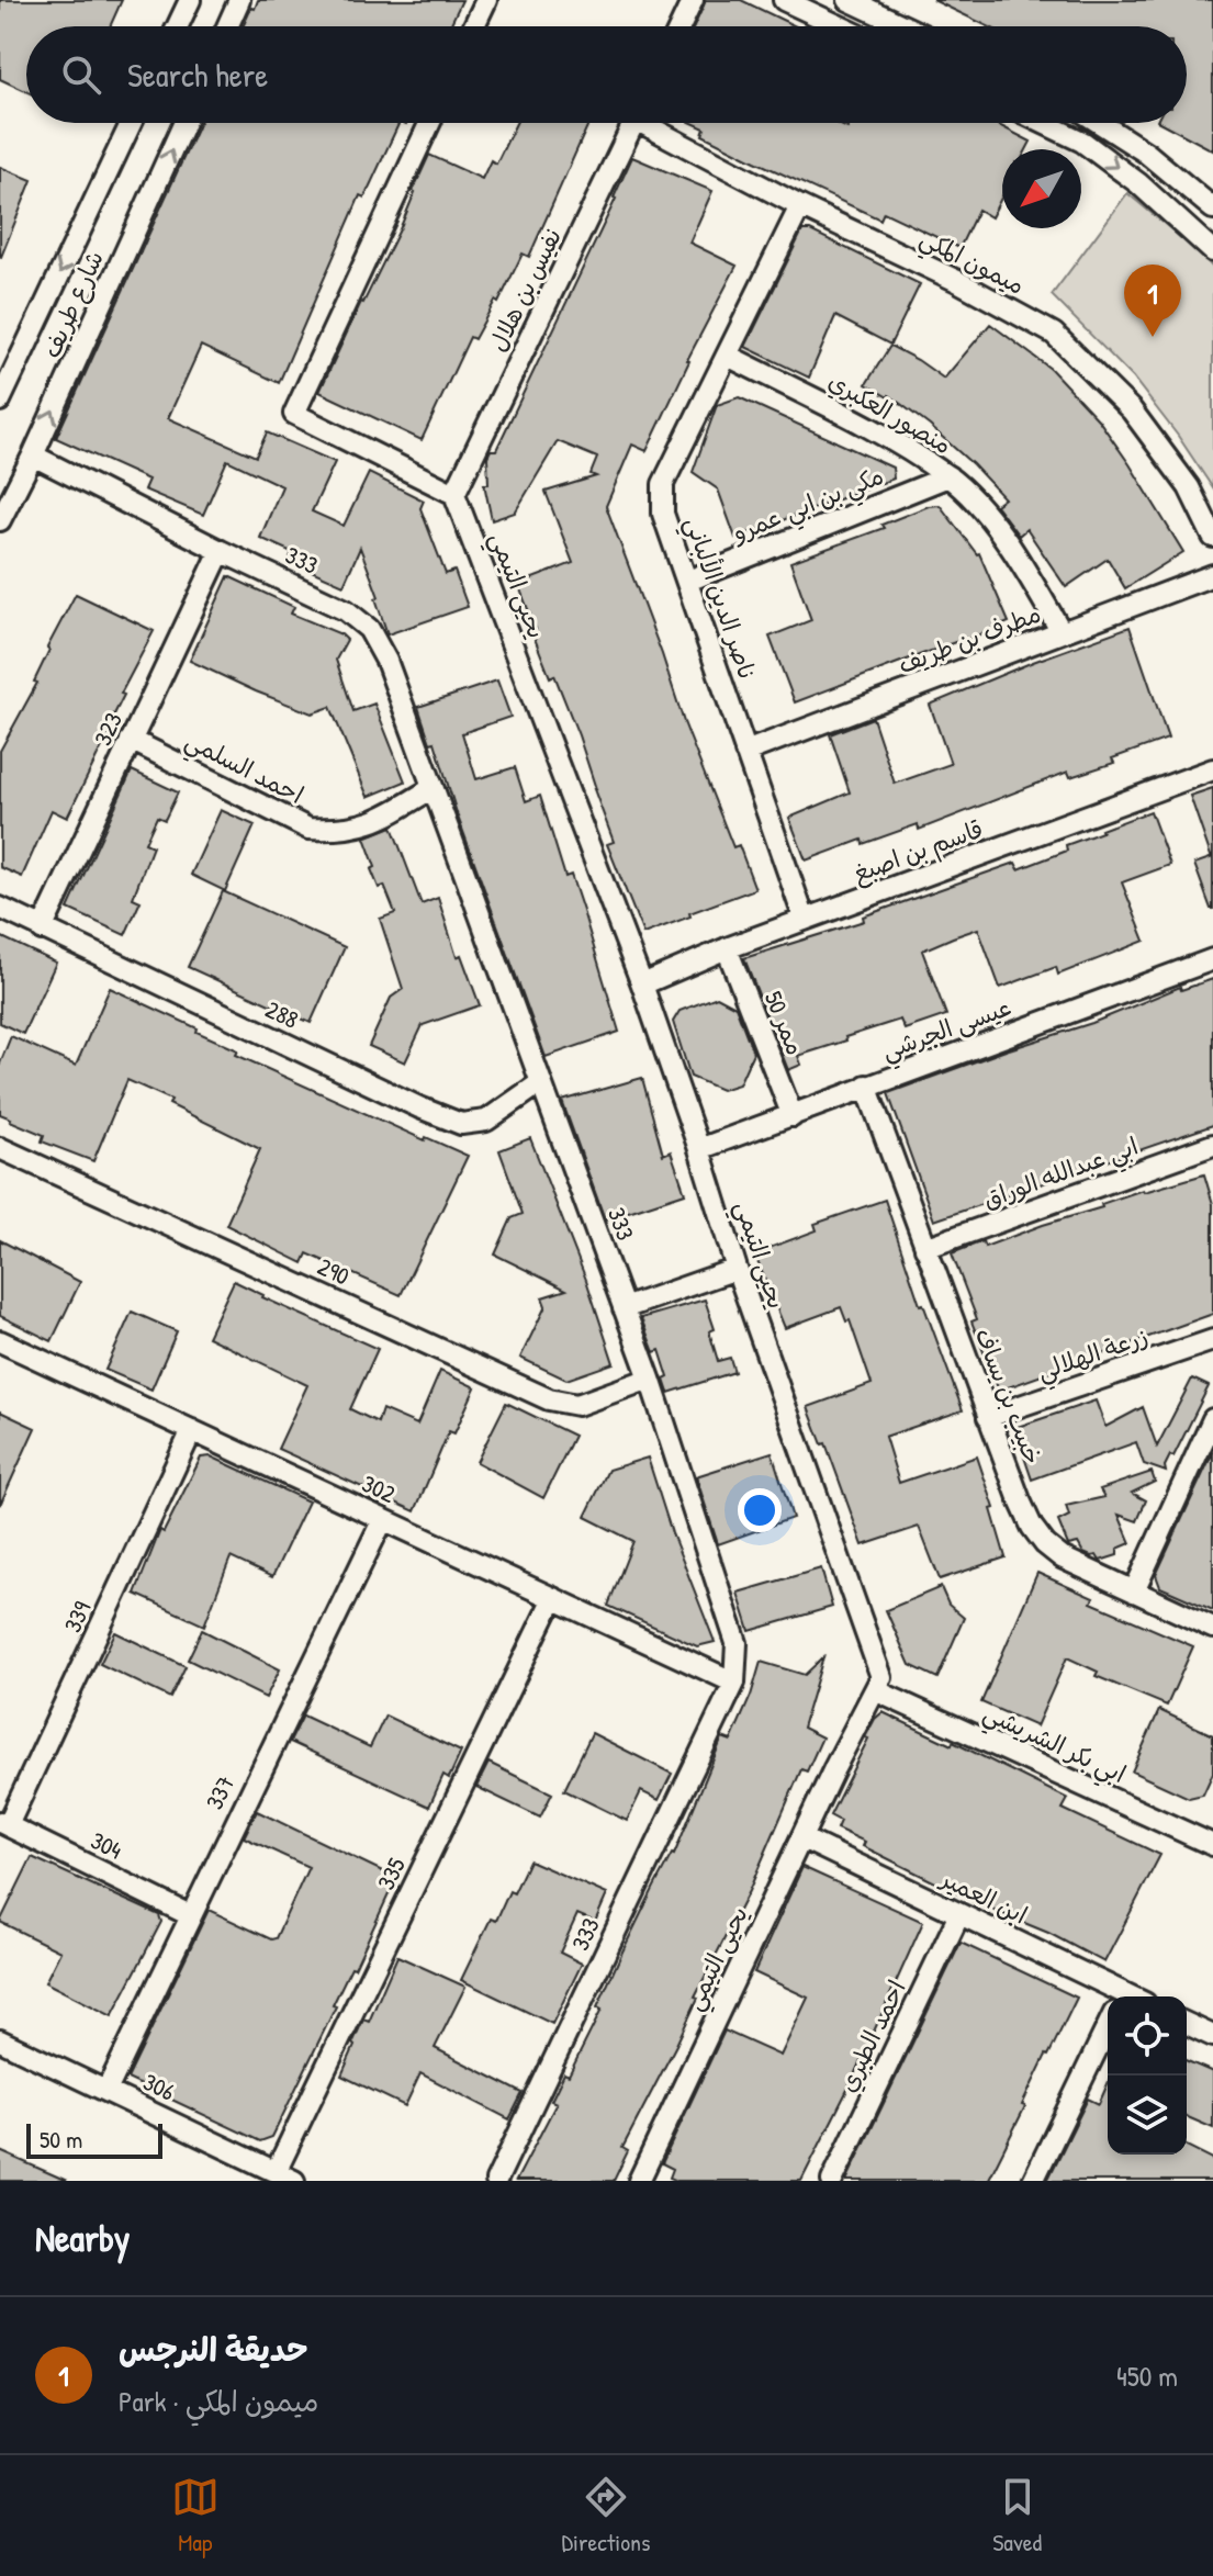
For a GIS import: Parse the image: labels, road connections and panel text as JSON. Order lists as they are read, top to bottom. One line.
{"streets":{"street":["ميمون المكي","نفيس بن هلال","شارع طريف","منصور العكبري","مكي بن ابي عمرو","333","يحيى التيمي","ناصر الدين الألباني","مطرف بن طريف","323","احمد السلمي","قاسم بن اصبغ","288","ممر 50","عيسى الجرشي","ابي عبدالله الوراق","290","زرعة الهلالي","خبيب بن يساف","302","339","ابي بكر الشريشي","337","304","335","ابن العمير","احمد الطبري","306"]},"crossings":[["ميمون المكي","ناصر الدين الألباني"],["نفيس بن هلال","يحيى التيمي"],["شارع طريف","333"],["منصور العكبري","مكي بن ابي عمرو"],["منصور العكبري","ناصر الدين الألباني"],["منصور العكبري","مطرف بن طريف"],["مكي بن ابي عمرو","ناصر الدين الألباني"],["333","323"],["333","احمد السلمي"],["333","288"],["333","290"],["333","302"],["يحيى التيمي","قاسم بن اصبغ"],["يحيى التيمي","عيسى الجرشي"],["يحيى التيمي","ابي بكر الشريشي"],["يحيى التيمي","ابن العمير"],["ناصر الدين الألباني","مطرف بن طريف"],["ناصر الدين الألباني","قاسم بن اصبغ"],["323","احمد السلمي"],["323","288"],["قاسم بن اصبغ","ممر 50"],["ممر 50","عيسى الجرشي"],["عيسى الجرشي","خبيب بن يساف"],["ابي عبدالله الوراق","خبيب بن يساف"],["زرعة الهلالي","خبيب بن يساف"],["302","339"],["302","337"],["302","335"],["339","304"],["337","304"],["337","306"],["335","306"],["ابن العمير","احمد الطبري"]],"scale_bar":"50 m","north":"bottom left","page":{"search":"Search here","pins":"1","scale":"50 m","heading":"Nearby","list":[{"mark":"1","name":"حديقة النرجس","note":"Park · ميمون المكي","value":"450 m"}],"nav":["Map","Directions","Saved"]}}
